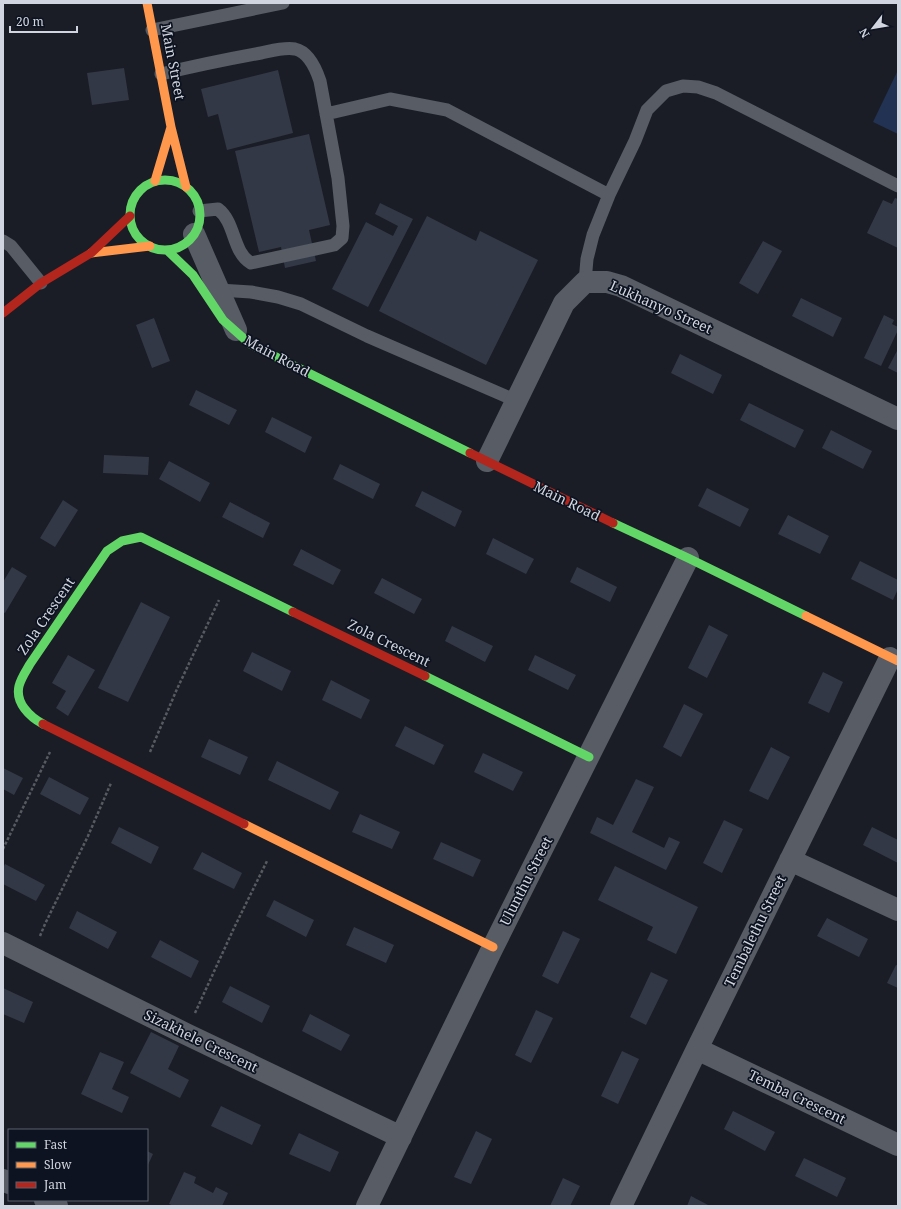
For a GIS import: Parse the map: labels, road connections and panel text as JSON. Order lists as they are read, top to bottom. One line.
{"streets":{"street":["Main Street","Lukhanyo Street","Main Road","Zola Crescent","Ulunthu Street","Tembalethu Street","Sizakhele Crescent","Temba Crescent"]},"crossings":[["Main Street","Main Road"],["Main Road","Ulunthu Street"],["Main Road","Tembalethu Street"],["Zola Crescent","Ulunthu Street"],["Ulunthu Street","Sizakhele Crescent"],["Tembalethu Street","Temba Crescent"]],"legend":["Fast","Slow","Jam"],"scale_bar":"20 m","north":"bottom left"}
